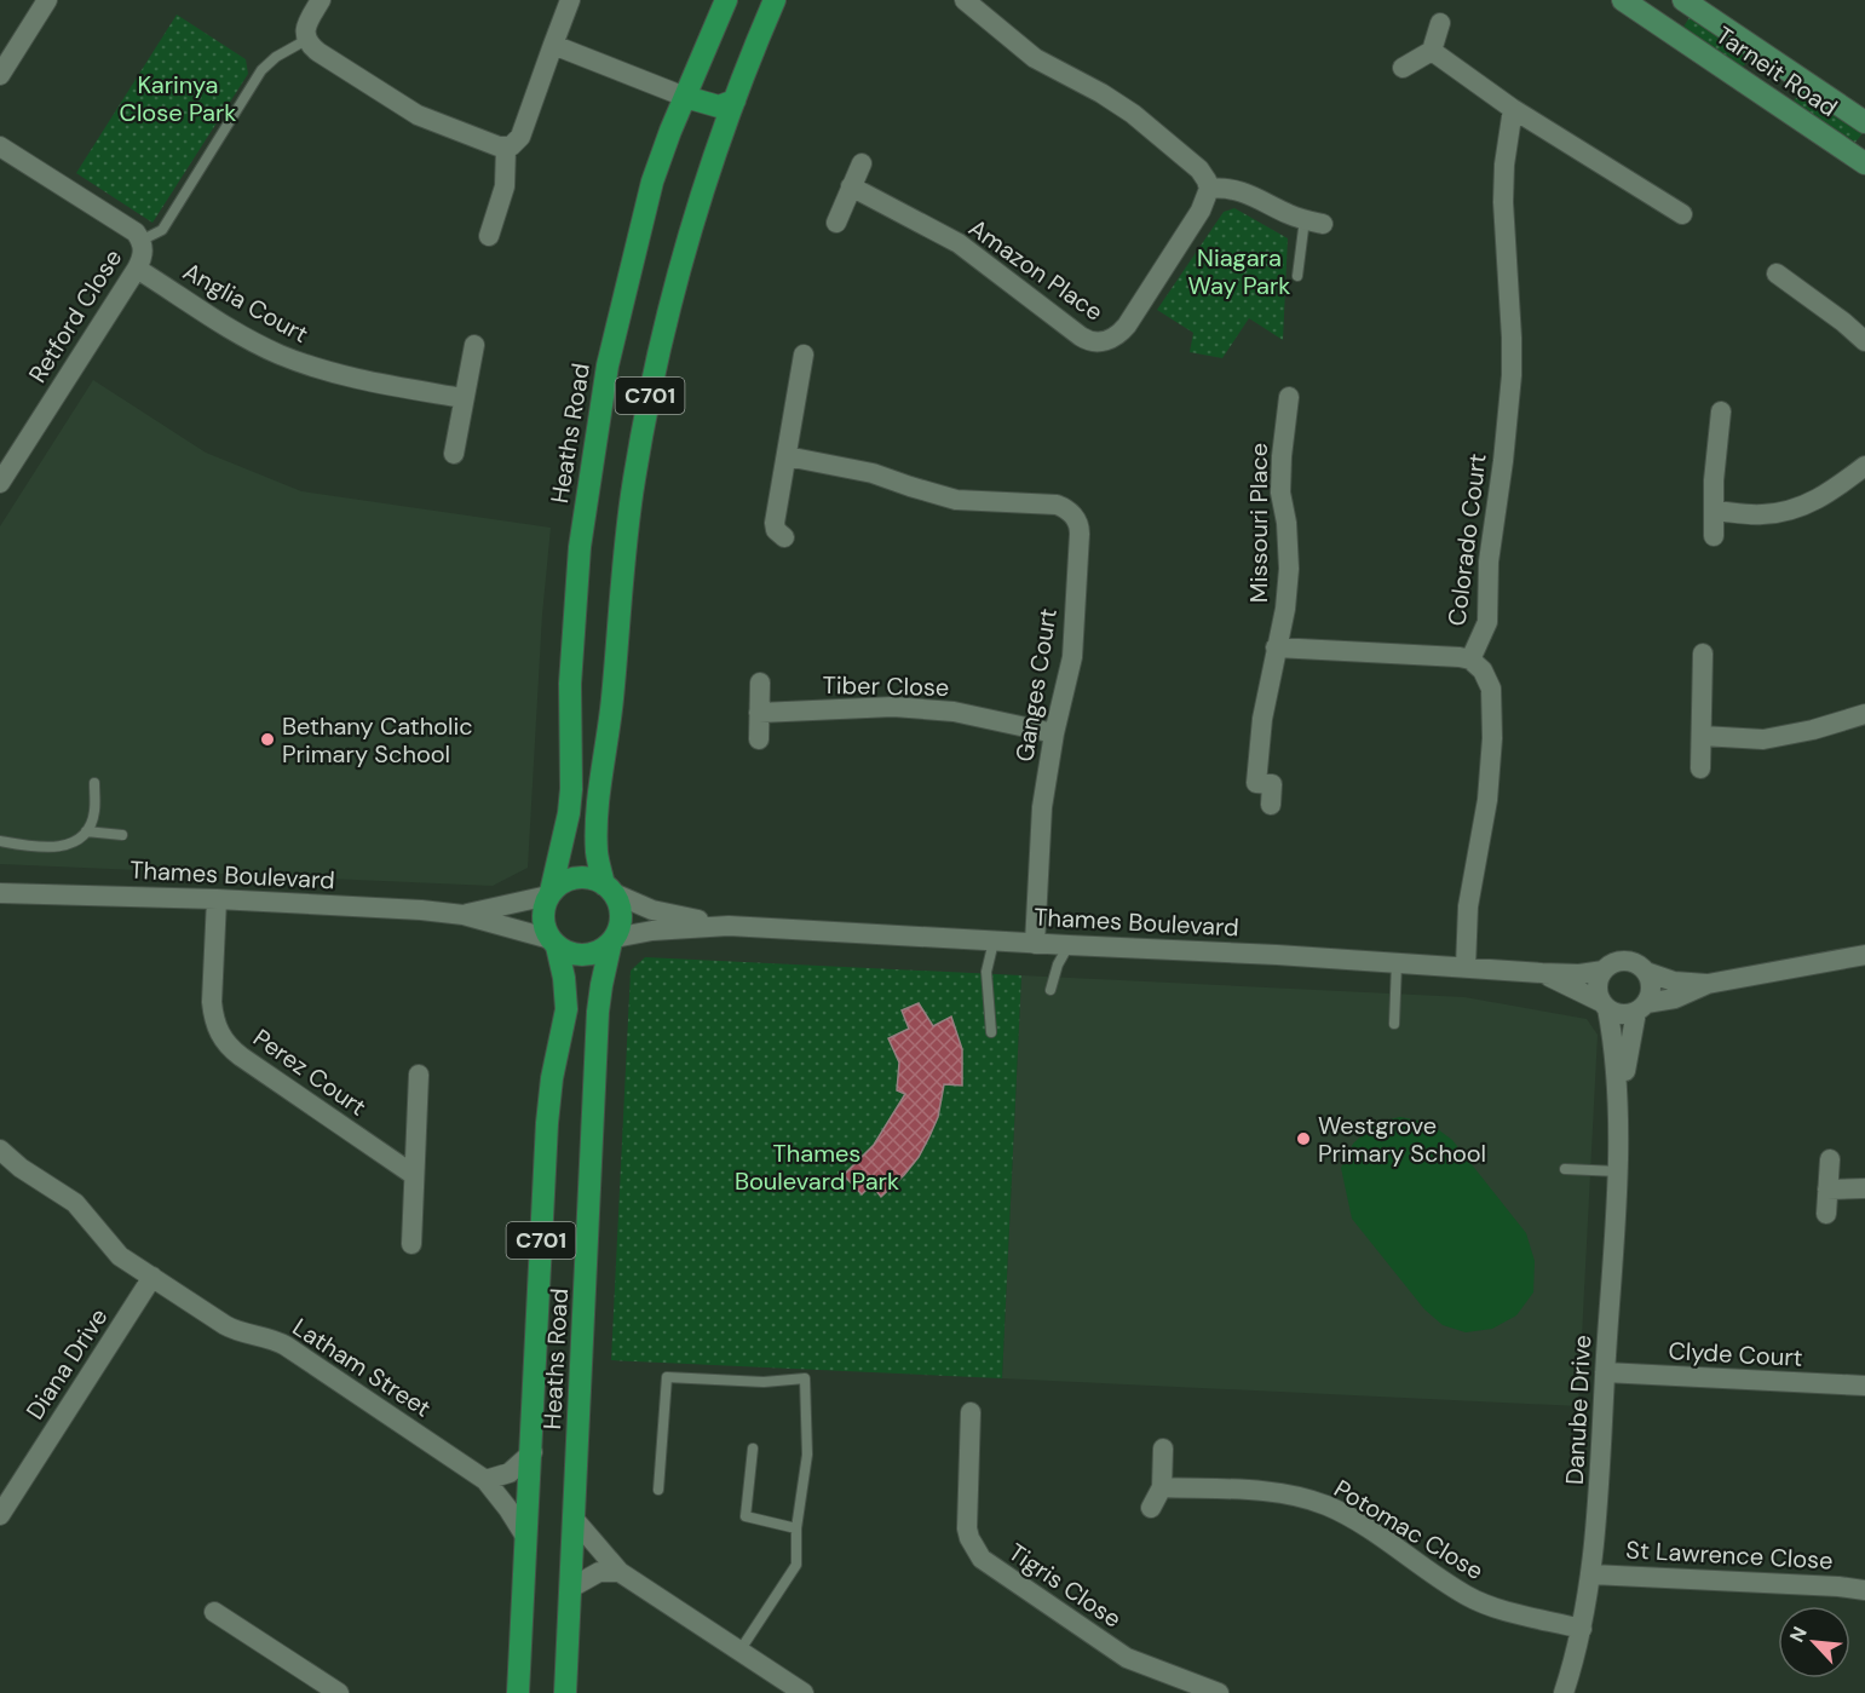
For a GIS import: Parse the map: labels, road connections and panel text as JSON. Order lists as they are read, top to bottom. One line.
{"streets":{"main road":["Tarneit Road","C701","Heaths Road"],"street":["Amazon Place","Anglia Court","Retford Close","Missouri Place","Colorado Court","Ganges Court","Tiber Close","Thames Boulevard","Perez Court","Clyde Court","Diana Drive","Latham Street","Danube Drive","Potomac Close","St Lawrence Close","Tigris Close"]},"crossings":[["Anglia Court","Retford Close"],["C701","Heaths Road"],["C701","Thames Boulevard"],["Heaths Road","Thames Boulevard"],["Heaths Road","Latham Street"],["Colorado Court","Thames Boulevard"],["Ganges Court","Tiber Close"],["Ganges Court","Thames Boulevard"],["Thames Boulevard","Perez Court"],["Thames Boulevard","Danube Drive"],["Clyde Court","Danube Drive"],["Diana Drive","Latham Street"],["Danube Drive","Potomac Close"],["Danube Drive","St Lawrence Close"]],"parks":["Karinya Close Park","Niagara Way Park","Thames Boulevard Park"],"places":["Bethany Catholic Primary School","Westgrove Primary School"],"north":"top left"}
